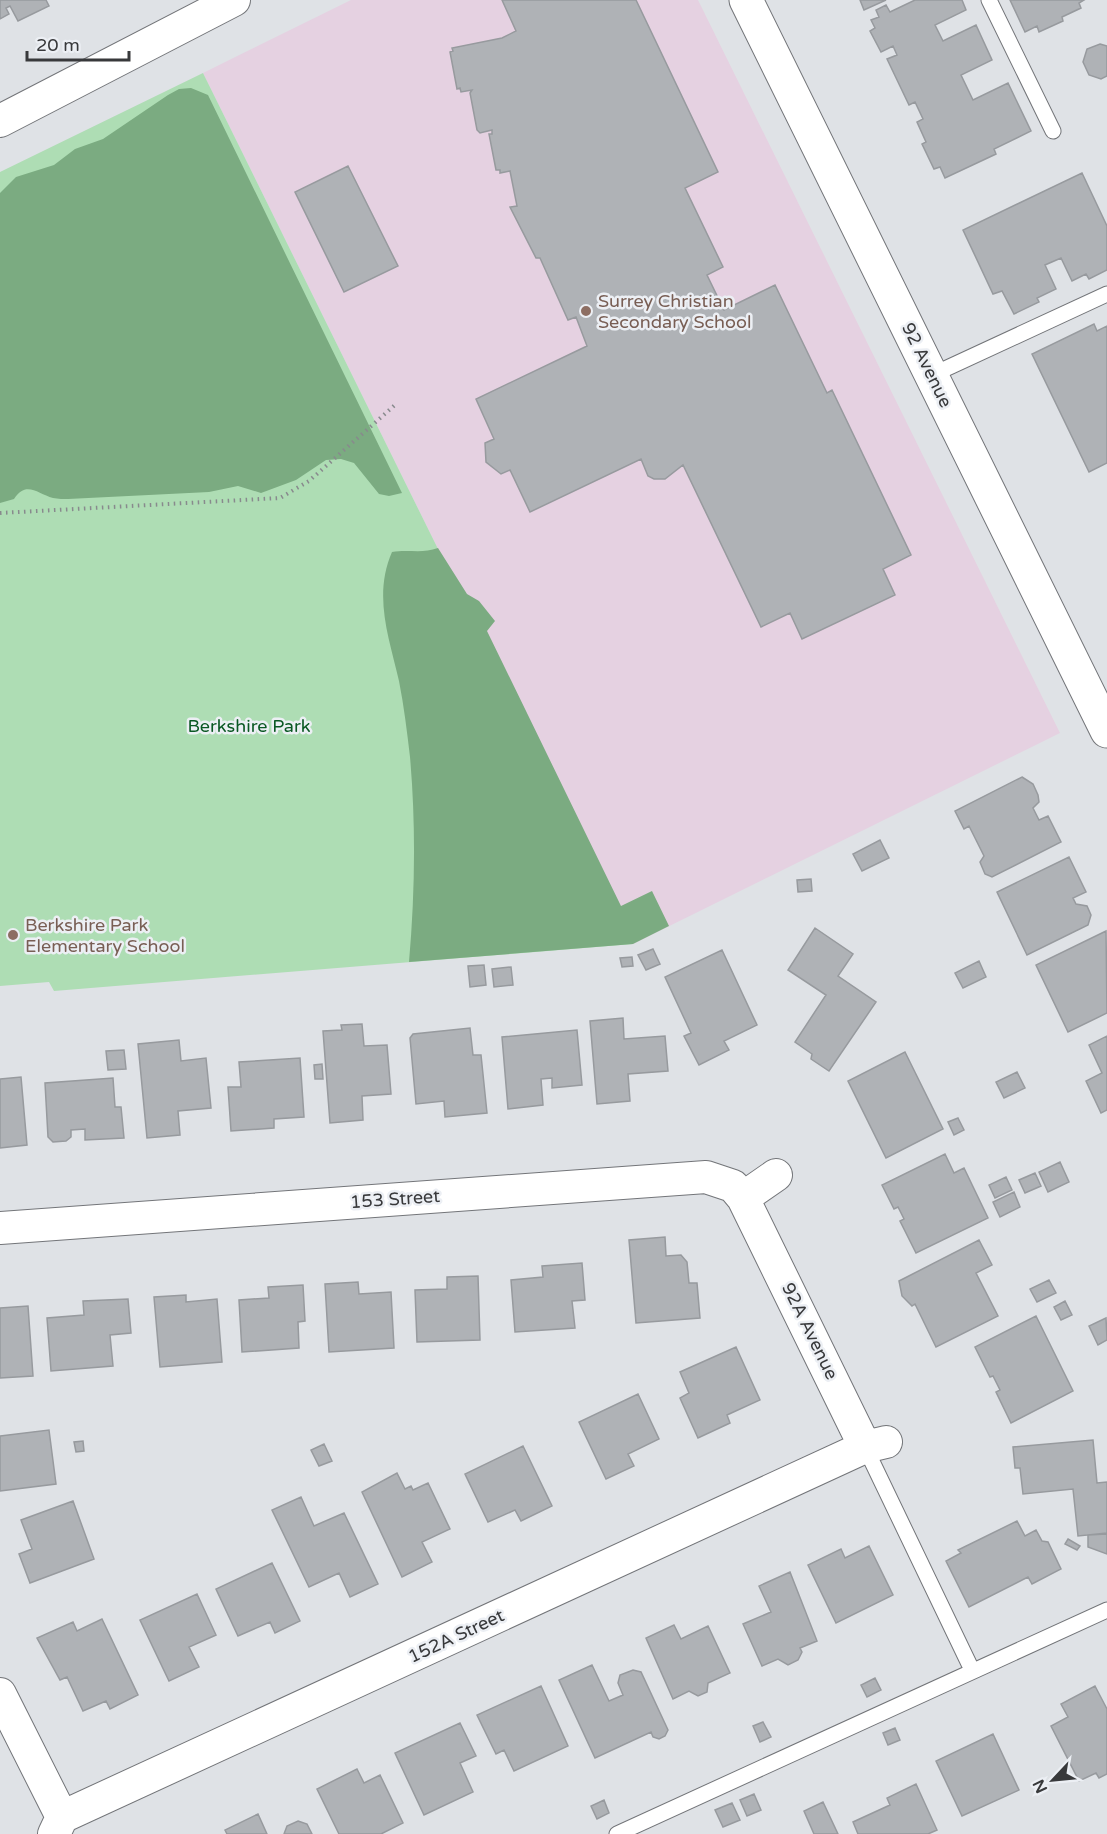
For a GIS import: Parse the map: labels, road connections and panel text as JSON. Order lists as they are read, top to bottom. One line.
{"streets":{"street":["92 Avenue","153 Street","92A Avenue","152A Street"]},"crossings":[["153 Street","92A Avenue"],["92A Avenue","152A Street"]],"parks":["Berkshire Park"],"places":["Surrey Christian Secondary School","Berkshire Park Elementary School"],"scale_bar":"20 m","north":"bottom left"}
